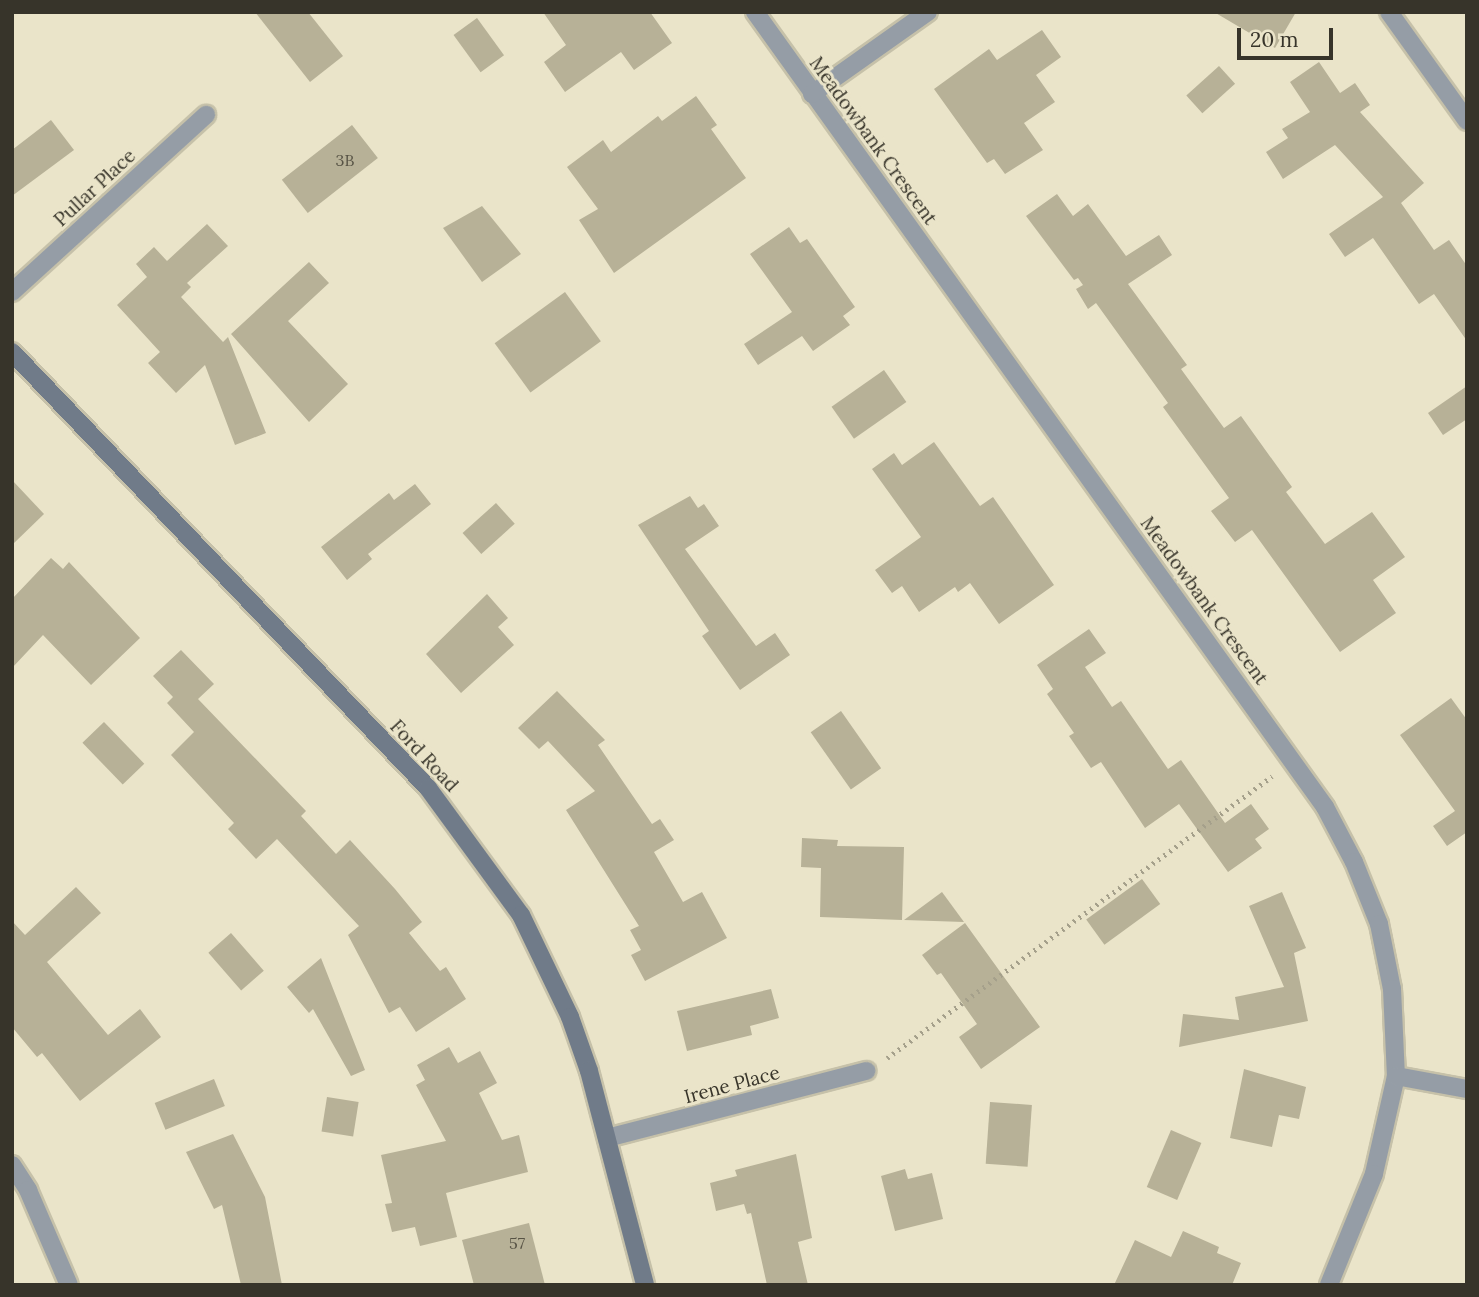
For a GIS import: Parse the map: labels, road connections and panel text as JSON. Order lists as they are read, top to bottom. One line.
{"streets":{"street":["Meadowbank Crescent","Pullar Place","Ford Road","Irene Place"]},"crossings":[["Ford Road","Irene Place"]],"house_numbers":["3B","57"],"scale_bar":"20 m"}
